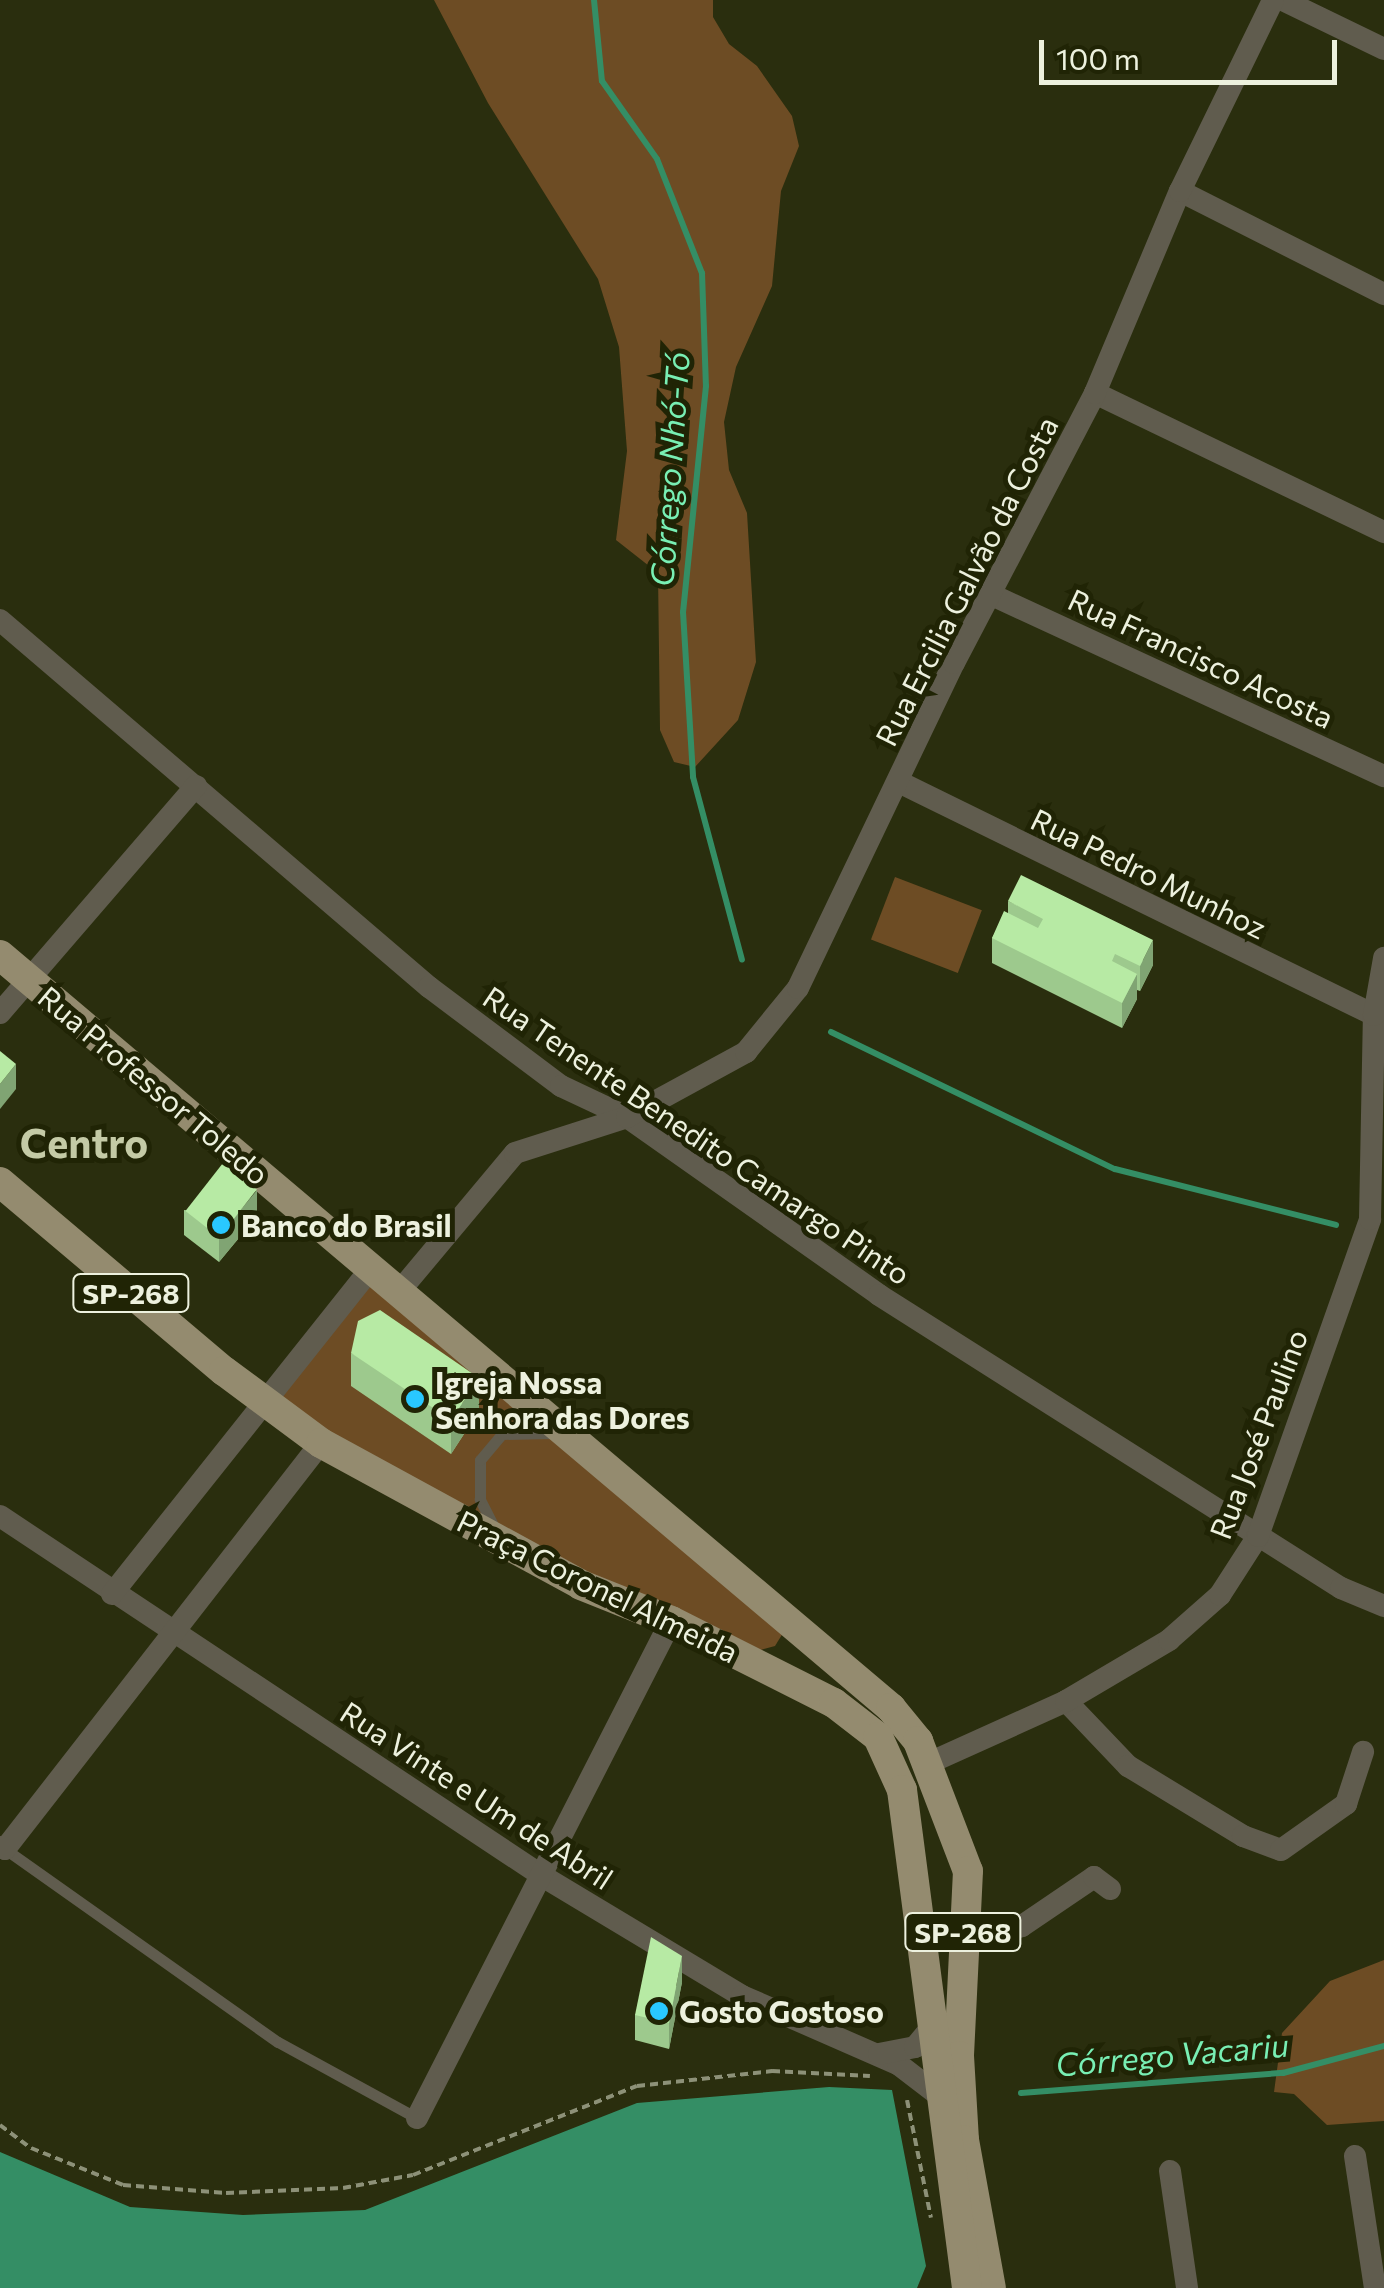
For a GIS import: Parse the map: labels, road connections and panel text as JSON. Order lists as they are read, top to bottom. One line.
{"streets":{"main road":["Rua Professor Toledo","SP-268","Praça Coronel Almeida"],"street":["Rua Ercilia Galvão da Costa","Rua Francisco Acosta","Rua Pedro Munhoz","Rua Tenente Benedito Camargo Pinto","Rua José Paulino","Rua Vinte e Um de Abril"]},"crossings":[["Rua Ercilia Galvão da Costa","Rua Francisco Acosta"],["Rua Ercilia Galvão da Costa","Rua Pedro Munhoz"],["Rua Ercilia Galvão da Costa","Rua Professor Toledo"],["Rua Ercilia Galvão da Costa","Rua Tenente Benedito Camargo Pinto"],["Rua Ercilia Galvão da Costa","Praça Coronel Almeida"],["Rua Pedro Munhoz","Rua José Paulino"],["Rua Professor Toledo","Praça Coronel Almeida"],["Rua Tenente Benedito Camargo Pinto","Rua José Paulino"],["SP-268","Rua José Paulino"],["SP-268","Praça Coronel Almeida"],["SP-268","Rua Vinte e Um de Abril"],["Rua José Paulino","Praça Coronel Almeida"]],"districts":["Centro"],"water":["Córrego Nhó-Tó","Córrego Vacariu"],"places":["Banco do Brasil","Igreja Nossa Senhora das Dores","Gosto Gostoso"],"scale_bar":"100 m"}
